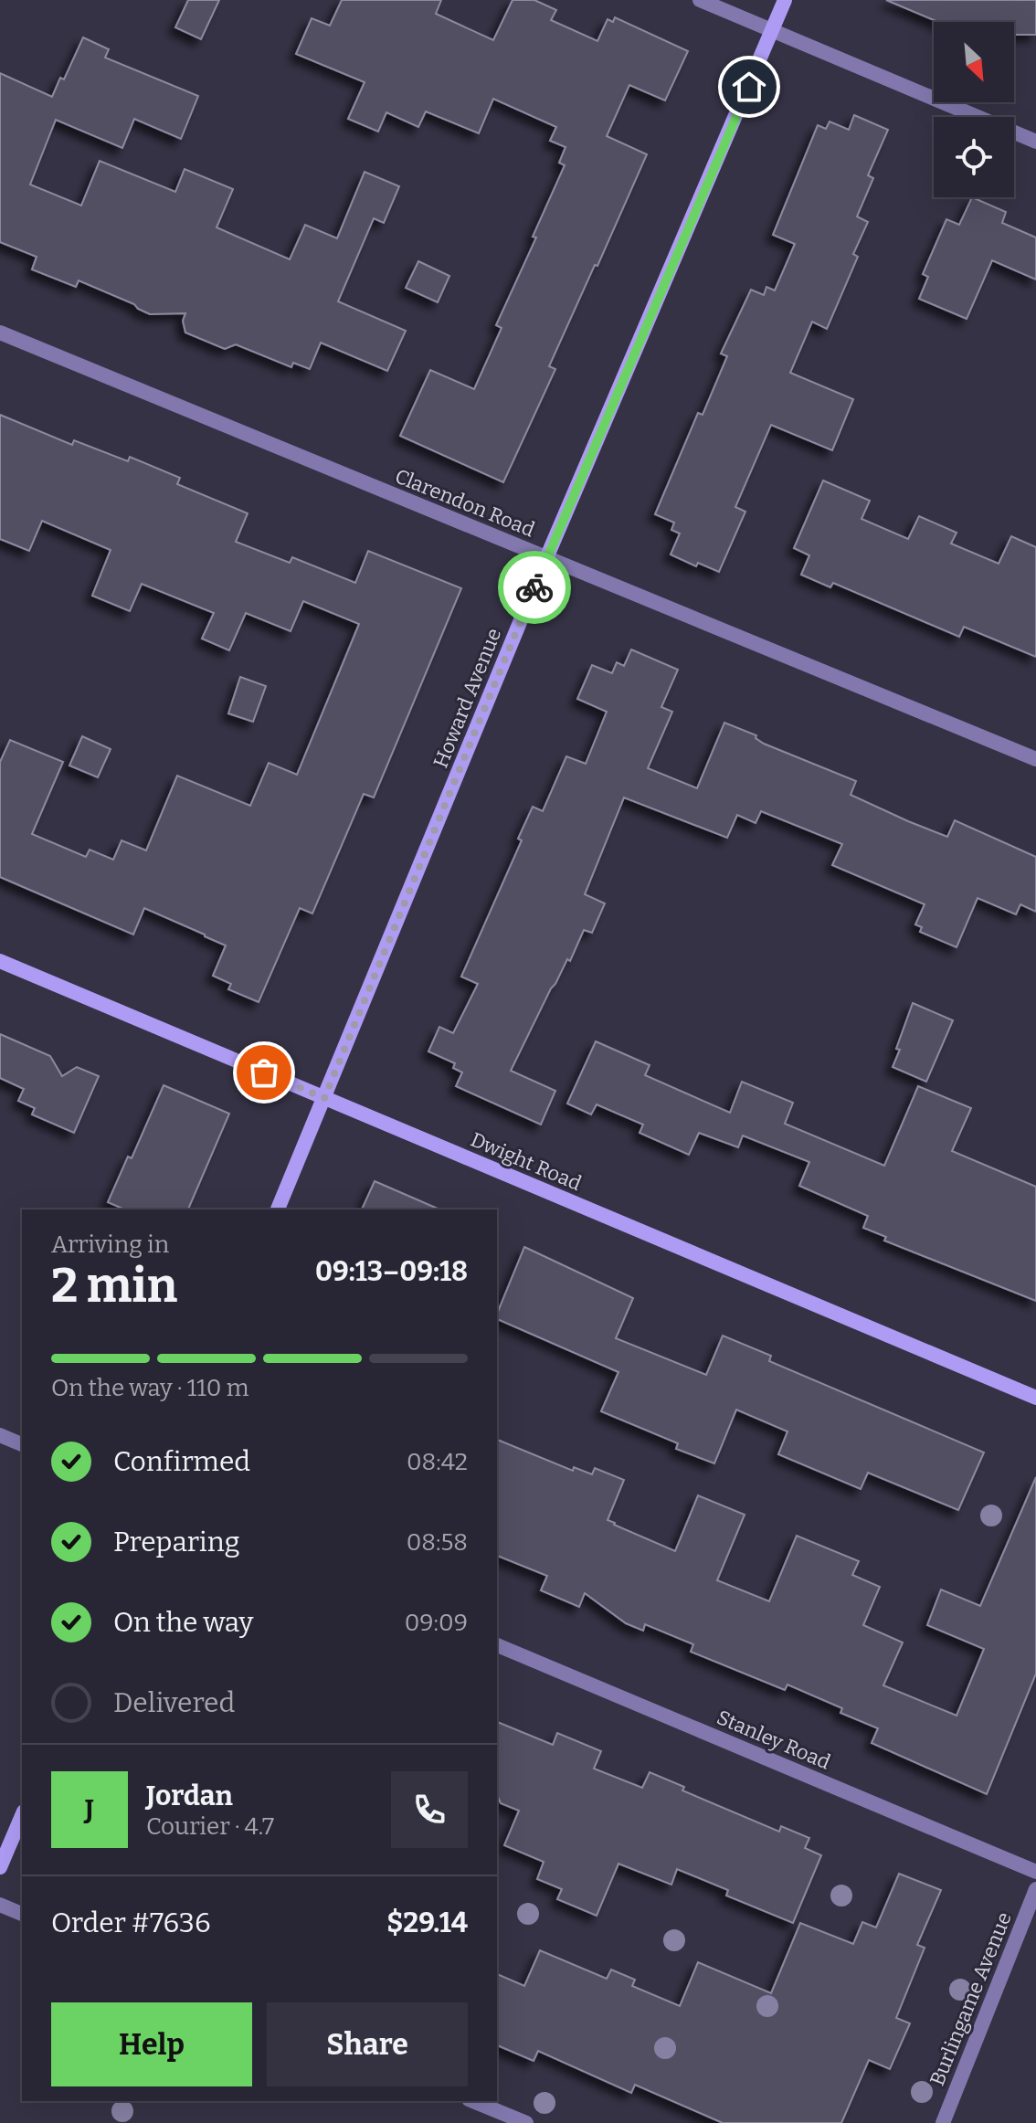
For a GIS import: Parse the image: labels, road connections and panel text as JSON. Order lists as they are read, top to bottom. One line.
{"streets":{"street":["Clarendon Road","Howard Avenue","Dwight Road","Stanley Road","Burlingame Avenue"]},"crossings":[["Clarendon Road","Howard Avenue"],["Howard Avenue","Dwight Road"]],"north":"bottom right","page":{"heading":["2 min","Arriving in","09:13–09:18"],"panel":["Jordan","Courier · 4.7","Order #7636","$29.14"],"bar":"On the way · 110 m","list":[["Confirmed","08:42"],["Preparing","08:58"],["On the way","09:09"],"Delivered"],"round":"J","buttons":["Help","Share"]}}
